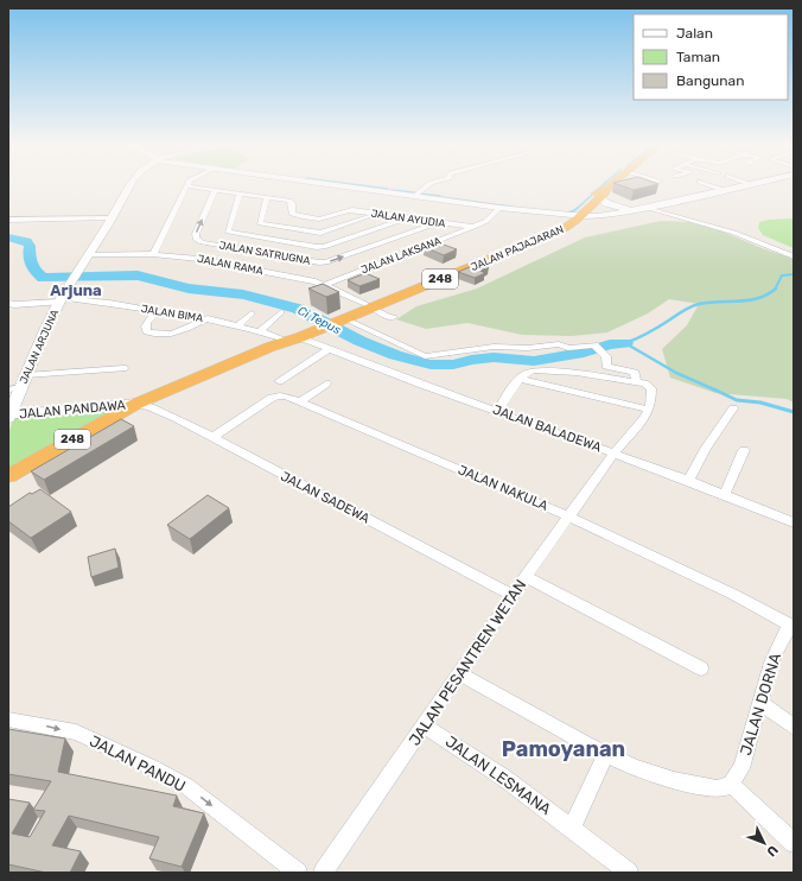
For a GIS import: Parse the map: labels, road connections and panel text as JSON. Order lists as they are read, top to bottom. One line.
{"streets":{"highway":["JALAN PAJAJARAN","248"],"main road":["JALAN ARJUNA","JALAN PANDAWA"],"street":["JALAN AYUDIA","JALAN SATRUGNA","JALAN LAKSANA","JALAN RAMA","JALAN BIMA","JALAN BALADEWA","JALAN NAKULA","JALAN SADEWA","JALAN PESANTREN WETAN","JALAN DORNA","JALAN PANDU","JALAN LESMANA"]},"crossings":[["JALAN AYUDIA","JALAN SATRUGNA"],["JALAN AYUDIA","JALAN LAKSANA"],["JALAN PAJAJARAN","JALAN RAMA"],["JALAN PAJAJARAN","JALAN BIMA"],["JALAN PAJAJARAN","JALAN PANDAWA"],["JALAN PAJAJARAN","JALAN BALADEWA"],["JALAN PAJAJARAN","JALAN SADEWA"],["JALAN LAKSANA","JALAN RAMA"],["JALAN RAMA","JALAN ARJUNA"],["JALAN BIMA","JALAN ARJUNA"],["JALAN ARJUNA","JALAN PANDAWA"],["JALAN PANDAWA","JALAN SADEWA"],["JALAN BALADEWA","JALAN PESANTREN WETAN"],["JALAN NAKULA","JALAN SADEWA"],["JALAN NAKULA","JALAN PESANTREN WETAN"],["JALAN NAKULA","JALAN DORNA"],["JALAN SADEWA","JALAN PESANTREN WETAN"],["JALAN PESANTREN WETAN","JALAN LESMANA"]],"one_way":["JALAN PANDU"],"districts":["Arjuna","Pamoyanan"],"water":["Ci Tepus"],"legend":["Jalan","Taman","Bangunan"],"north":"bottom right"}
